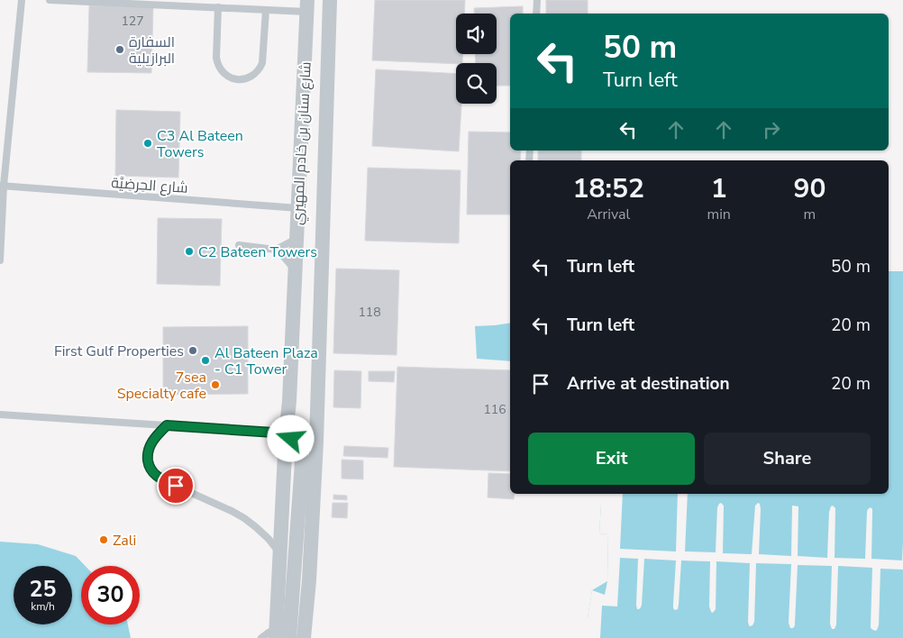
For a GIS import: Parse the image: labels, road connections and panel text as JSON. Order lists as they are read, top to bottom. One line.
{"streets":{"street":["شارع سنان بن خادم المهيري"],"lane":["شارع الحِرضِيَّة"]},"crossings":[["شارع سنان بن خادم المهيري","شارع الحِرضِيَّة"]],"places":["السفارة البرازيلية","C3 Al Bateen Towers","C2 Bateen Towers","First Gulf Properties","Al Bateen Plaza - C1 Tower","7sea Specialty cafe","Zali"],"house_numbers":["127","118","116"],"page":{"turn":["50 m","Turn left"],"eta":["18:52","Arrival","1","min","90","m"],"list":[{"name":"Turn left","value":"50 m"},{"name":"Turn left","value":"20 m"},{"name":"Arrive at destination","value":"20 m"}],"buttons":["Exit","Share"],"speed":"25 km/h","limit":"30"}}
